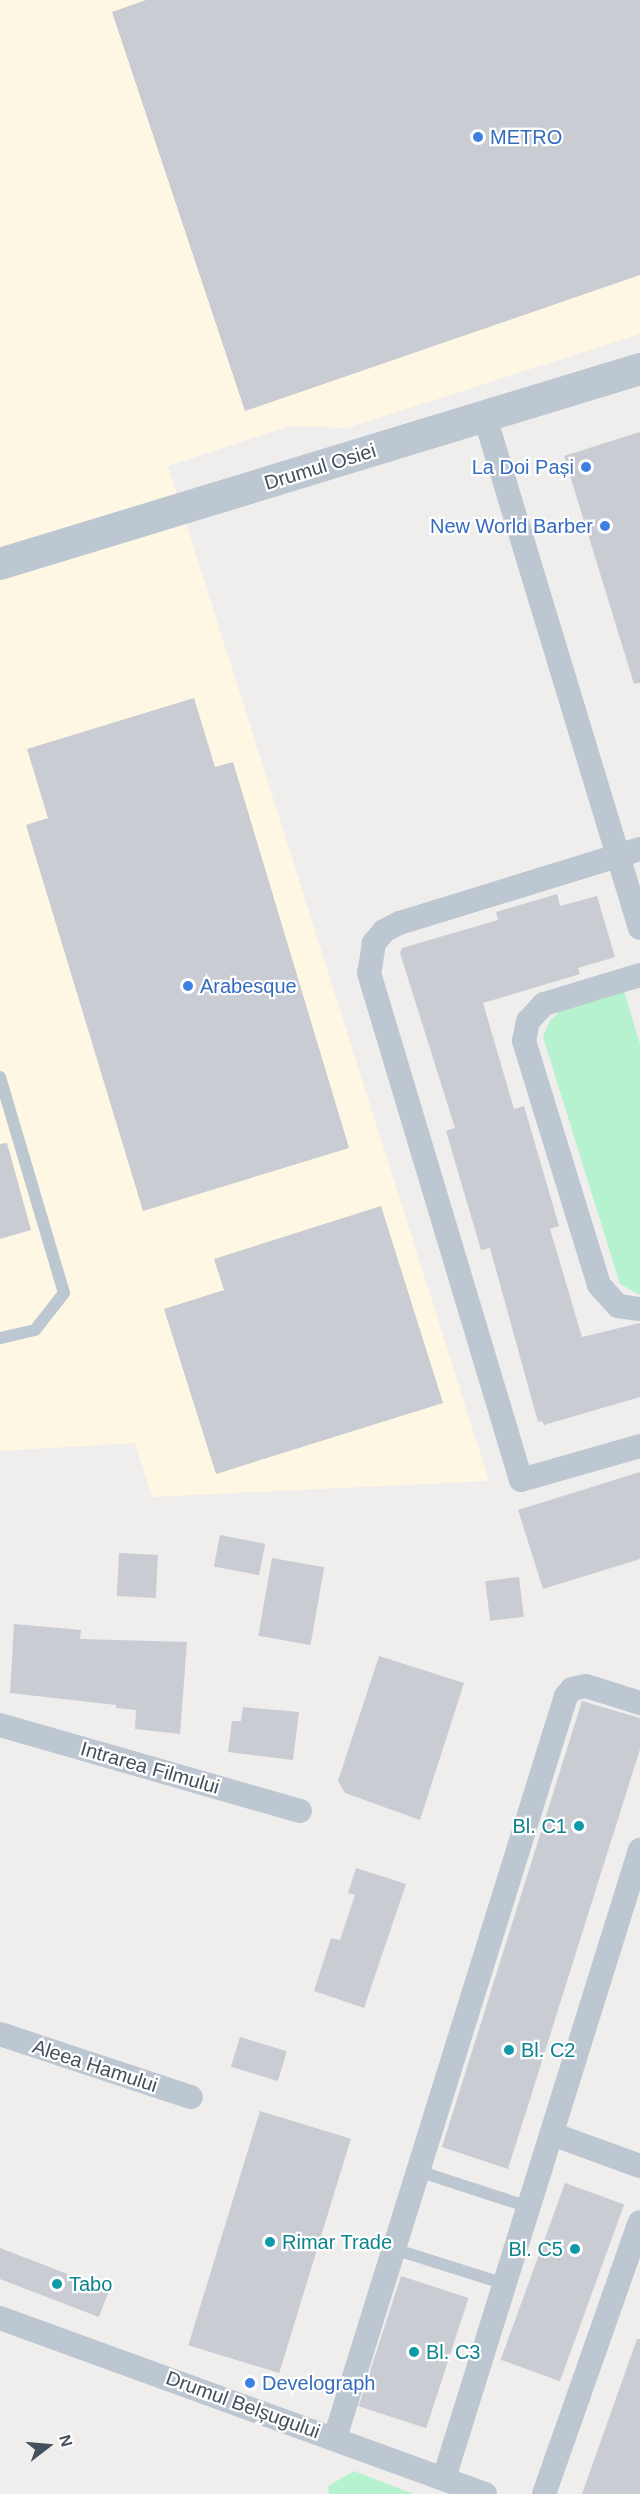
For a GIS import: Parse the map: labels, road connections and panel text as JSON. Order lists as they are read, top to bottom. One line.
{"streets":{"street":["Drumul Osiei","Intrarea Filmului","Aleea Hamului","Drumul Belșugului"]},"places":["METRO","La Doi Pași","New World Barber","Arabesque","Bl. C1","Bl. C2","Rimar Trade","Bl. C5","Tabo","Bl. C3","Develograph"],"north":"right"}
